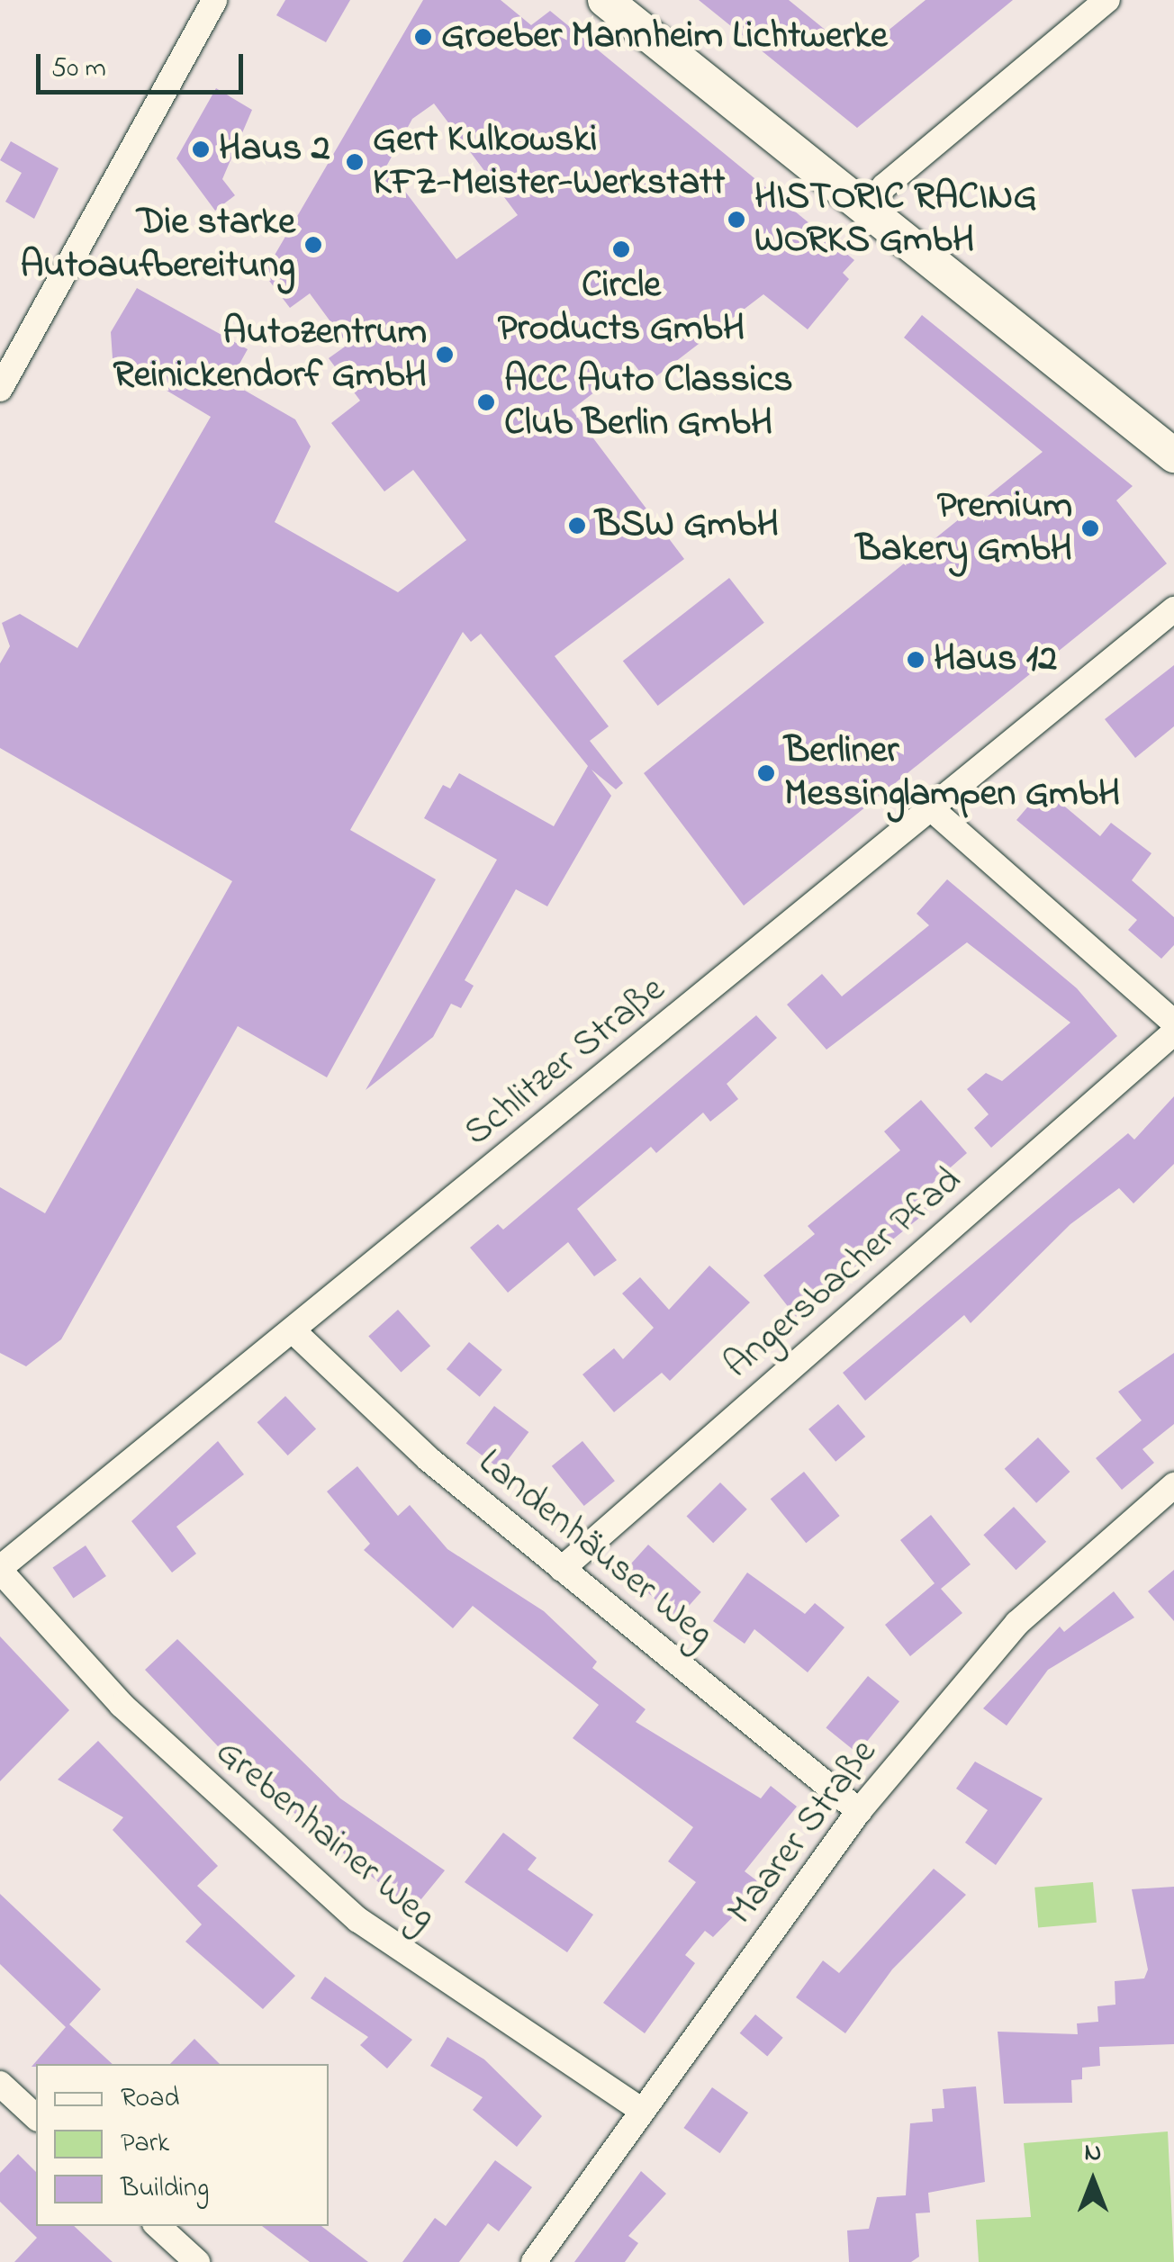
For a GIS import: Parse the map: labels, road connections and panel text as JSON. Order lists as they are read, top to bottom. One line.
{"streets":{"street":["Schlitzer Straße","Angersbacher Pfad","Landenhäuser Weg","Maarer Straße","Grebenhainer Weg"]},"crossings":[["Schlitzer Straße","Landenhäuser Weg"],["Schlitzer Straße","Grebenhainer Weg"],["Angersbacher Pfad","Landenhäuser Weg"],["Landenhäuser Weg","Maarer Straße"],["Maarer Straße","Grebenhainer Weg"]],"places":["Groeber Mannheim Lichtwerke","Haus 2","Gert Kulkowski KFZ-Meister-Werkstatt","HISTORIC RACING WORKS GmbH","Die starke Autoaufbereitung","Circle Products GmbH","Autozentrum Reinickendorf GmbH","ACC Auto Classics Club Berlin GmbH","BSW GmbH","Premium Bakery GmbH","Haus 12","Berliner Messinglampen GmbH"],"legend":["Road","Park","Building"],"scale_bar":"50 m","north":"top"}
